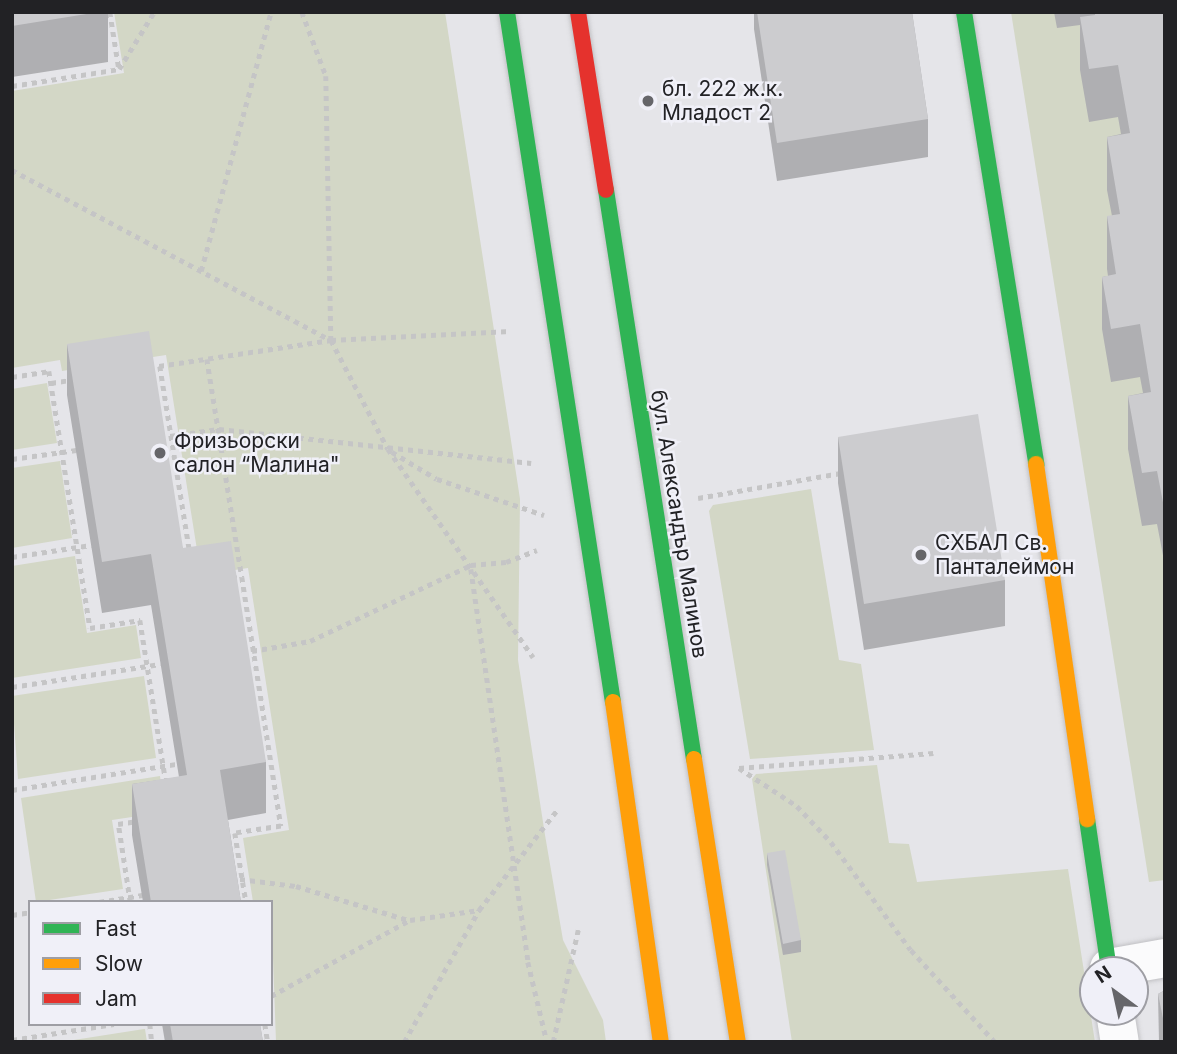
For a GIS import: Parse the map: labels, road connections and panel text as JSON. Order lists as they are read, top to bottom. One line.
{"streets":{"main road":["бул. Александър Малинов"]},"places":["бл. 222 ж.к. Младост 2","Фризьорски салон “Малина\"","СХБАЛ Св. Панталеймон"],"legend":["Fast","Slow","Jam"],"north":"top left"}
